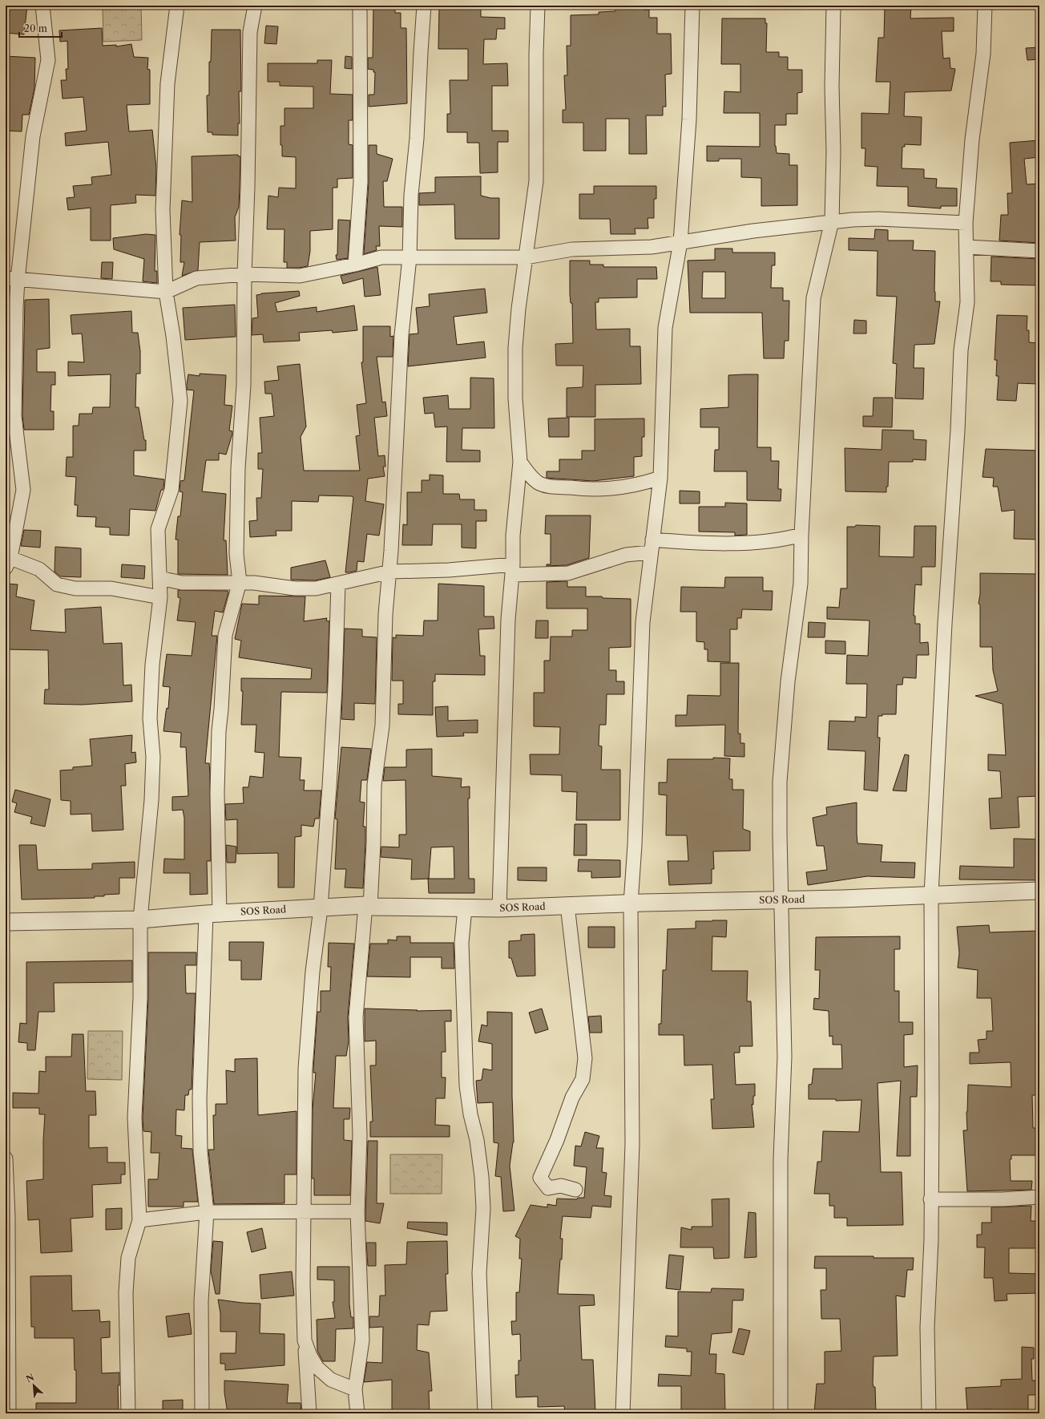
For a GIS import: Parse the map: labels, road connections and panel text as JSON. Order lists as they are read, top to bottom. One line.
{"streets":{"street":["SOS Road"]},"scale_bar":"20 m","north":"top left"}
